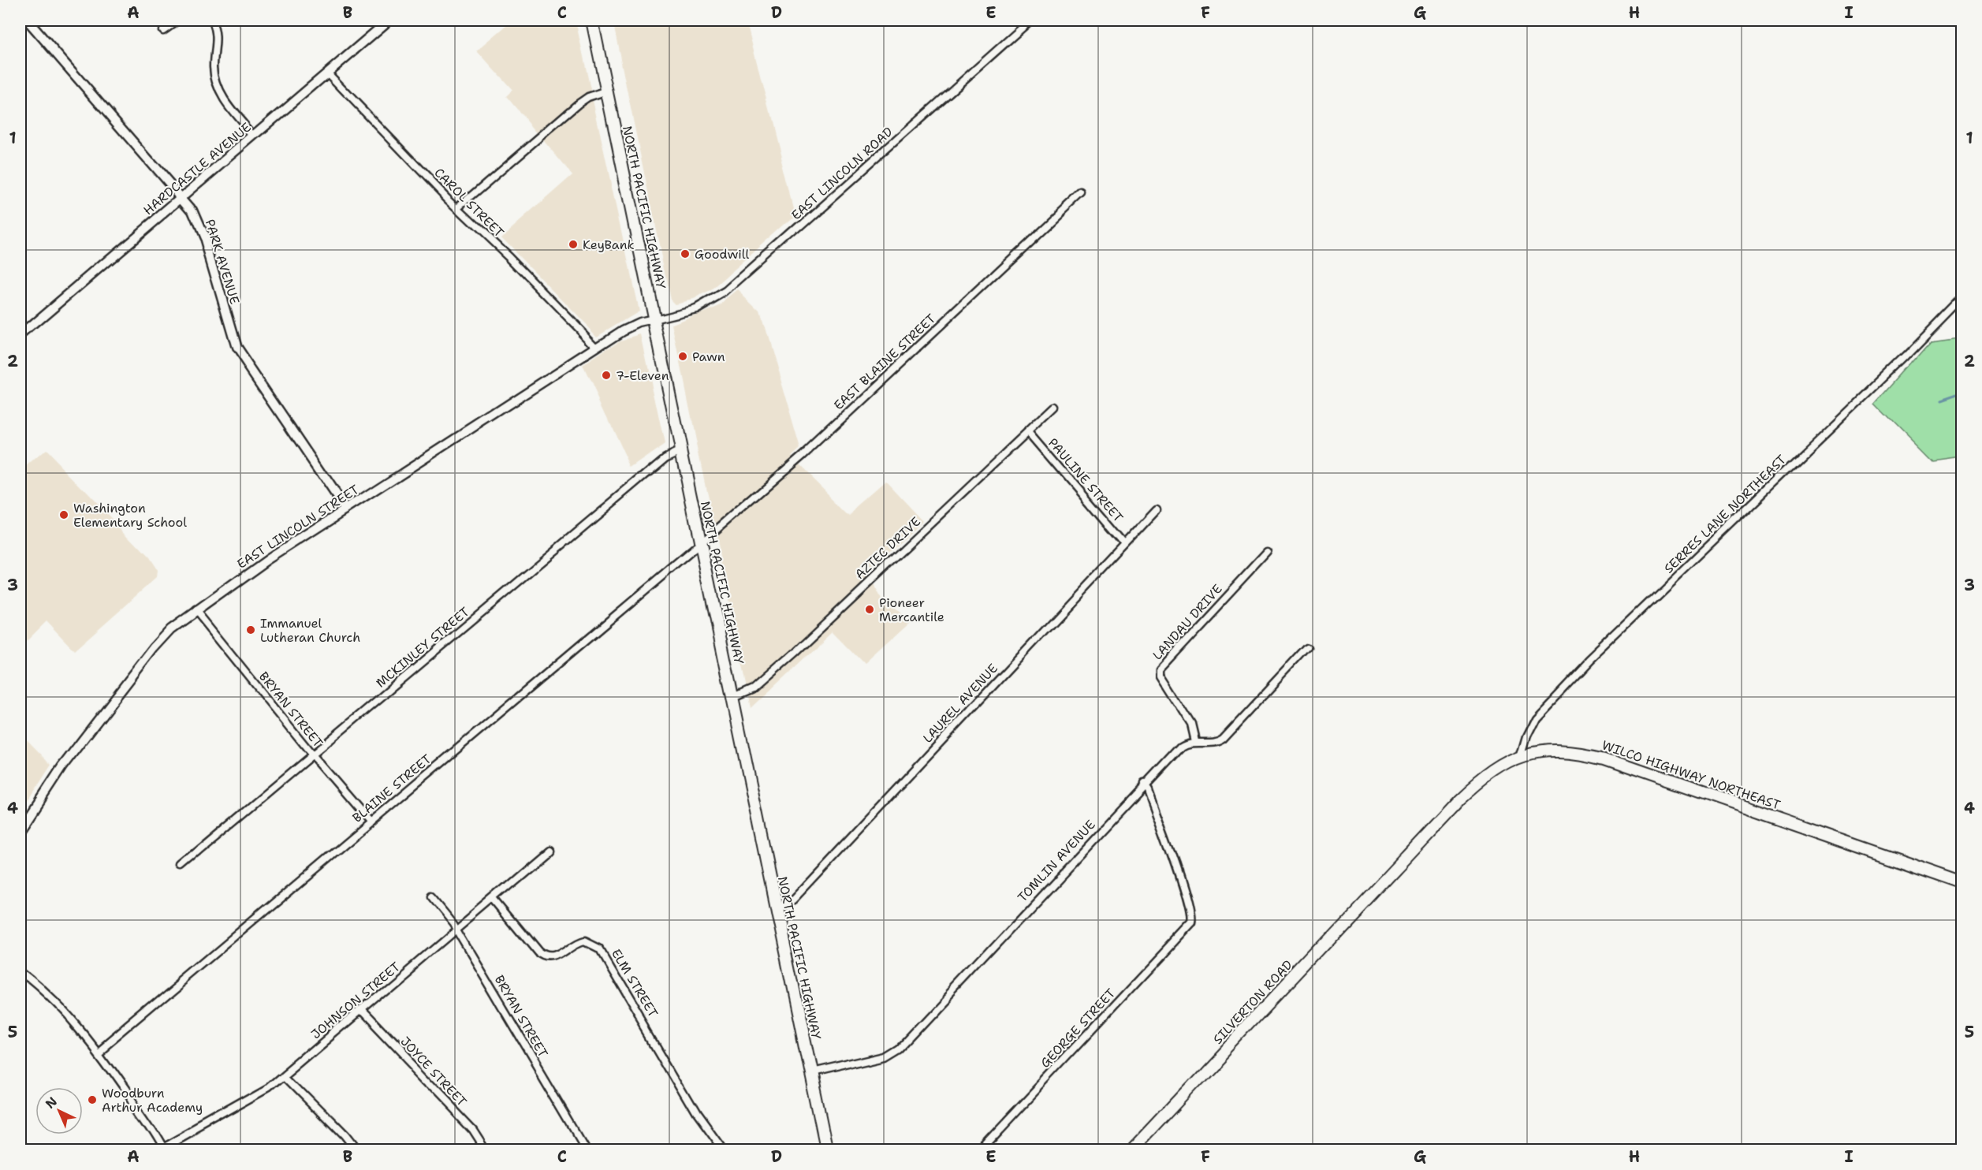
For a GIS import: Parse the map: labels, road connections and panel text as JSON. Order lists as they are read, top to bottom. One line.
{"streets":{"main road":["NORTH PACIFIC HIGHWAY","WILCO HIGHWAY NORTHEAST","SILVERTON ROAD"],"street":["HARDCASTLE AVENUE","EAST LINCOLN ROAD","CAROL STREET","PARK AVENUE","EAST BLAINE STREET","PAULINE STREET","SERRES LANE NORTHEAST","EAST LINCOLN STREET","AZTEC DRIVE","LANDAU DRIVE","MCKINLEY STREET","LAUREL AVENUE","BRYAN STREET","BLAINE STREET","TOMLIN AVENUE","ELM STREET","JOHNSON STREET","GEORGE STREET","JOYCE STREET"]},"crossings":[["HARDCASTLE AVENUE","CAROL STREET"],["HARDCASTLE AVENUE","PARK AVENUE"],["EAST LINCOLN ROAD","NORTH PACIFIC HIGHWAY"],["EAST LINCOLN ROAD","EAST LINCOLN STREET"],["CAROL STREET","EAST LINCOLN STREET"],["NORTH PACIFIC HIGHWAY","EAST BLAINE STREET"],["NORTH PACIFIC HIGHWAY","EAST LINCOLN STREET"],["NORTH PACIFIC HIGHWAY","AZTEC DRIVE"],["NORTH PACIFIC HIGHWAY","MCKINLEY STREET"],["NORTH PACIFIC HIGHWAY","LAUREL AVENUE"],["NORTH PACIFIC HIGHWAY","BLAINE STREET"],["NORTH PACIFIC HIGHWAY","TOMLIN AVENUE"],["PARK AVENUE","EAST LINCOLN STREET"],["EAST BLAINE STREET","BLAINE STREET"],["PAULINE STREET","AZTEC DRIVE"],["PAULINE STREET","LAUREL AVENUE"],["SERRES LANE NORTHEAST","WILCO HIGHWAY NORTHEAST"],["EAST LINCOLN STREET","BRYAN STREET"],["LANDAU DRIVE","TOMLIN AVENUE"],["MCKINLEY STREET","BRYAN STREET"],["BRYAN STREET","BLAINE STREET"],["BRYAN STREET","JOHNSON STREET"],["WILCO HIGHWAY NORTHEAST","SILVERTON ROAD"],["TOMLIN AVENUE","GEORGE STREET"],["ELM STREET","JOHNSON STREET"],["JOHNSON STREET","JOYCE STREET"]],"places":["KeyBank","Goodwill","Pawn","7-Eleven","Washington Elementary School","Pioneer Mercantile","Immanuel Lutheran Church","Woodburn Arthur Academy"],"north":"top left","grid":{"columns":["A","B","C","D","E","F","G","H","I"],"rows":["1","2","3","4","5"]}}
